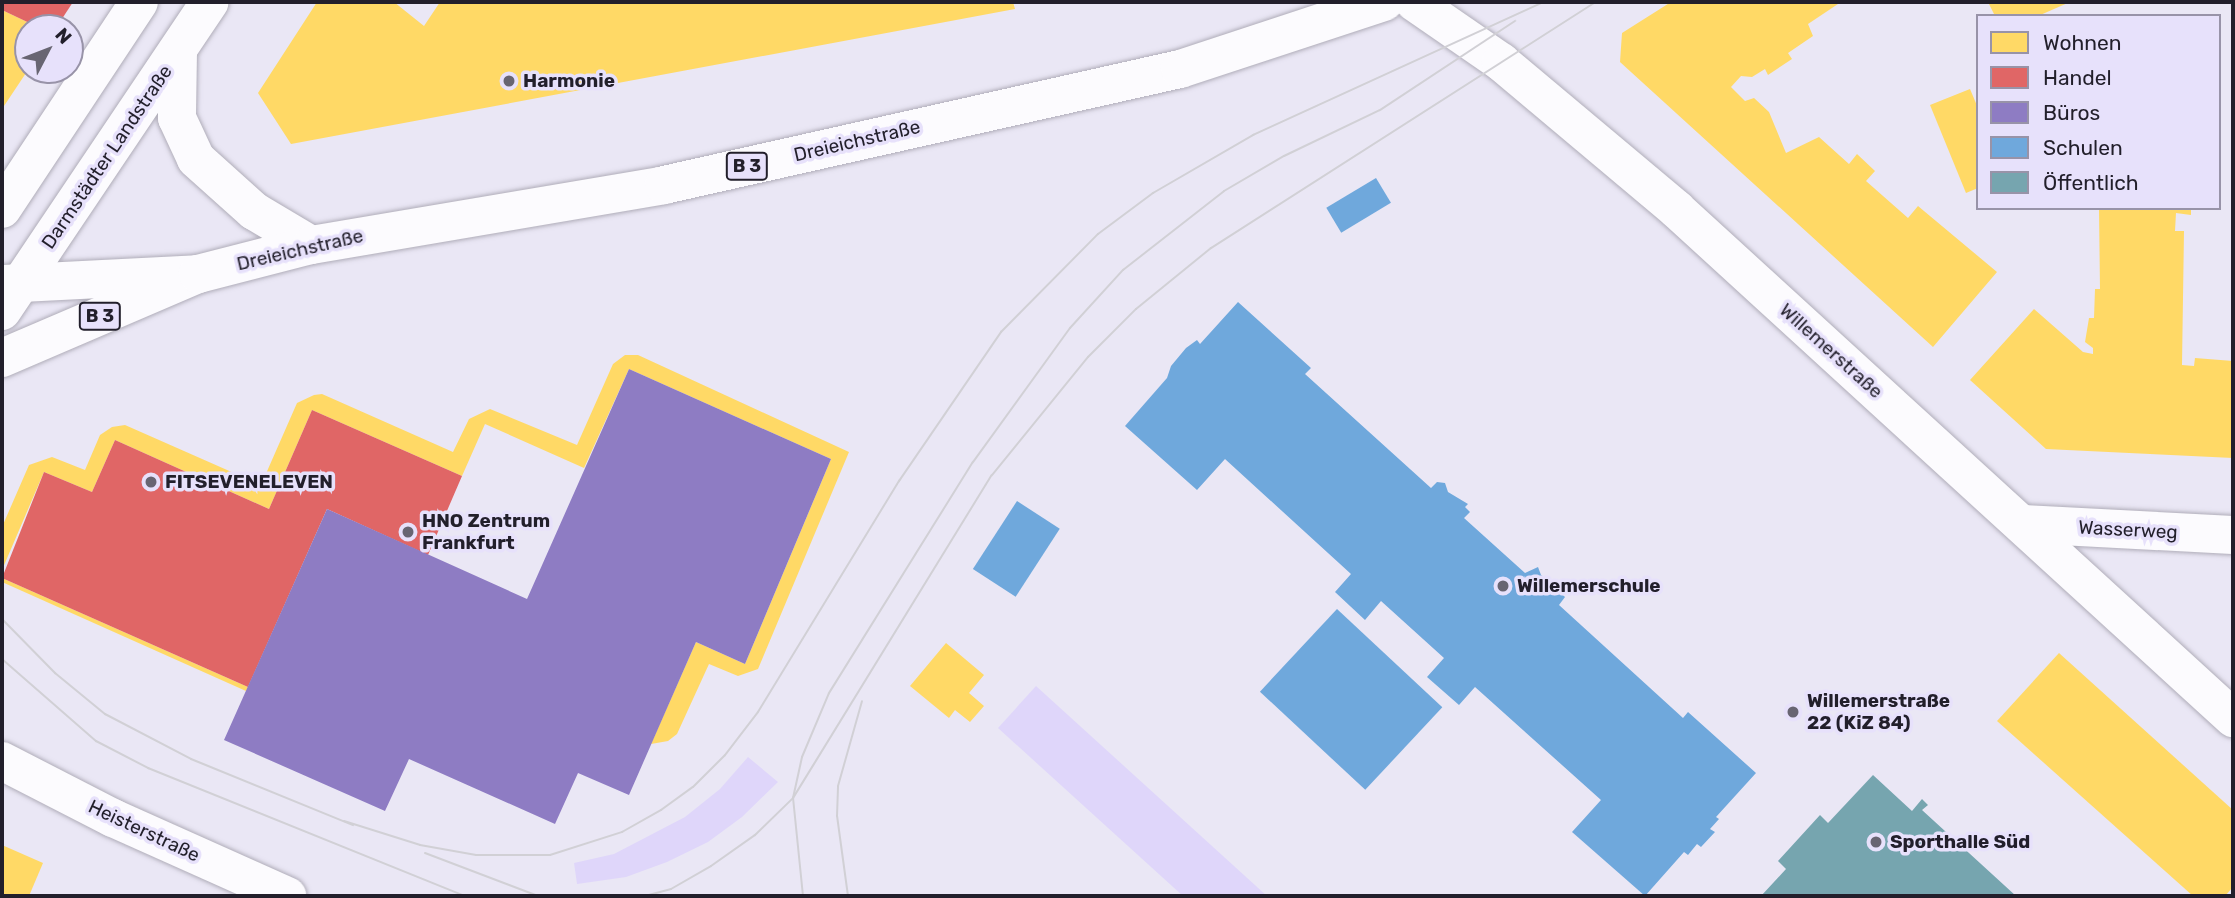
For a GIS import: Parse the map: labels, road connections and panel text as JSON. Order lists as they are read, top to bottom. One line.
{"streets":{"main road":["Dreieichstraße","Darmstädter Landstraße","B 3","Willemerstraße","Wasserweg","Heisterstraße"]},"crossings":[["Dreieichstraße","Darmstädter Landstraße"],["Willemerstraße","Wasserweg"]],"places":["Harmonie","FITSEVENELEVEN","HNO Zentrum Frankfurt","Willemerschule","Willemerstraße 22 (KiZ 84)","Sporthalle Süd"],"legend":["Wohnen","Handel","Büros","Schulen","Öffentlich"],"north":"top right"}
